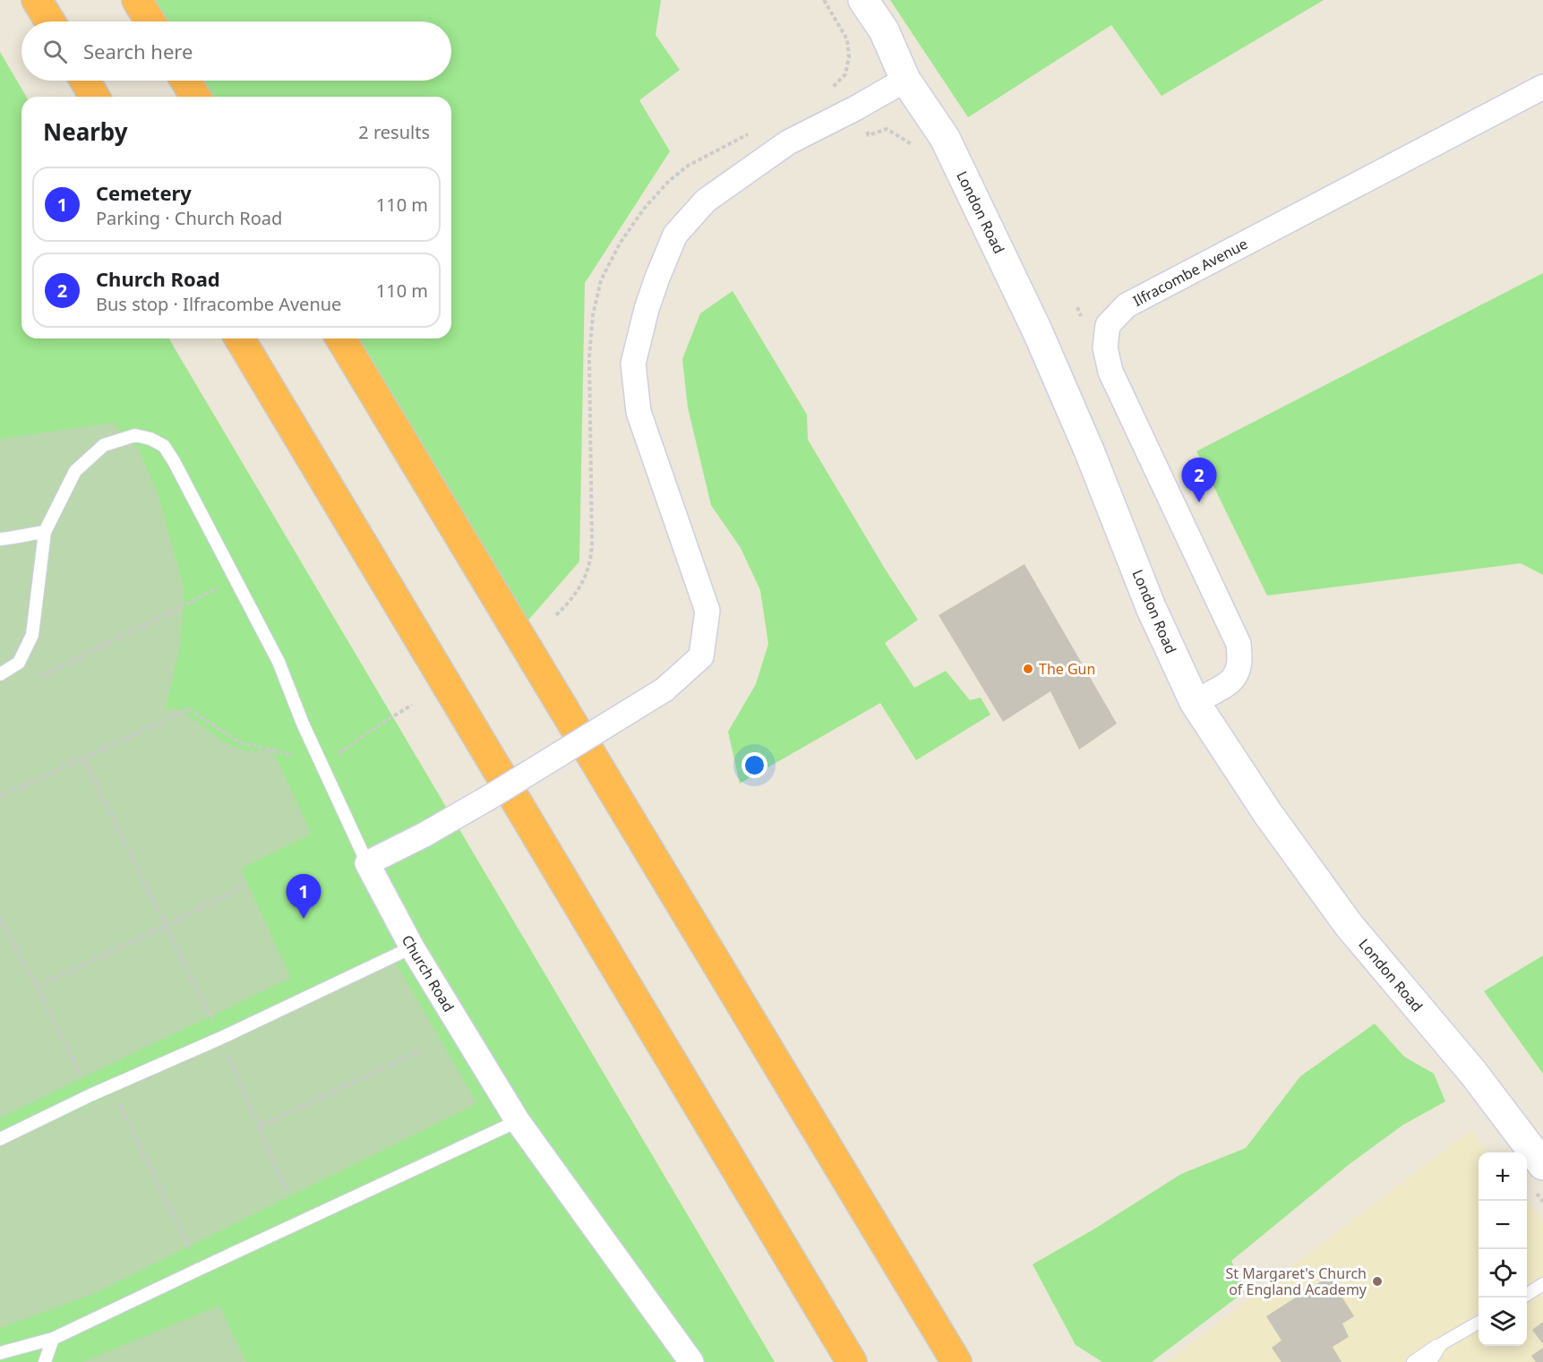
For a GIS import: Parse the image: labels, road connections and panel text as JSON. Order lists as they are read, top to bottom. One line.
{"streets":{"main road":["London Road"],"street":["Ilfracombe Avenue","Church Road"]},"crossings":[["London Road","Ilfracombe Avenue"]],"places":["The Gun","St Margaret's Church of England Academy"],"page":{"search":"Search here","heading":["Nearby","2 results"],"list":[{"mark":"1","name":"Cemetery","note":"Parking · Church Road","value":"110 m"},{"mark":"2","name":"Church Road","note":"Bus stop · Ilfracombe Avenue","value":"110 m"}],"pins":["2","1"],"map_buttons":["+","−"]}}
